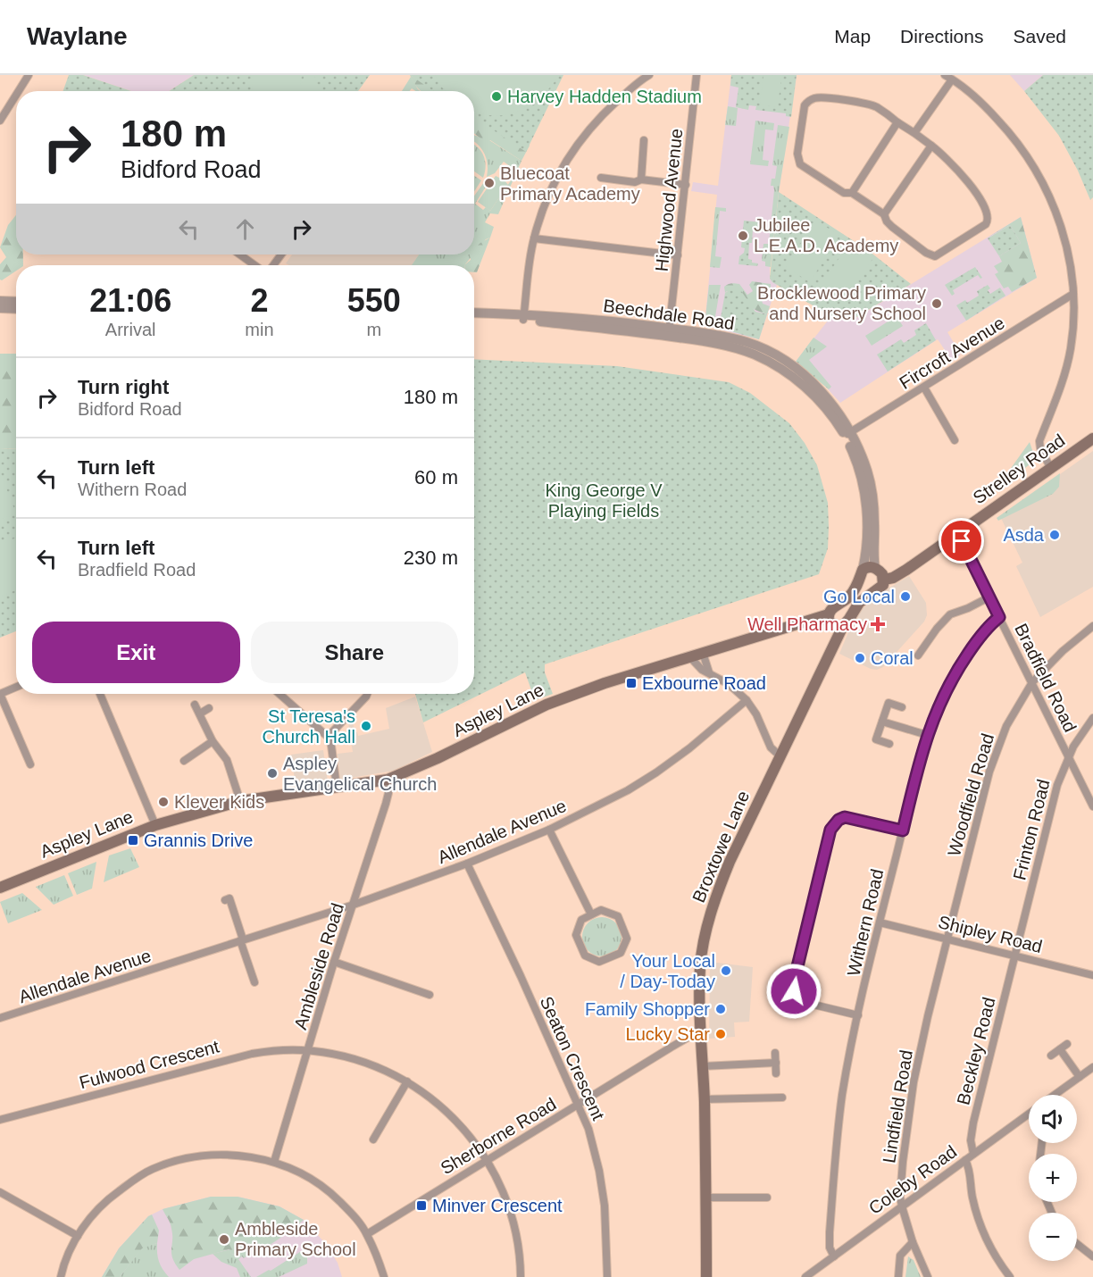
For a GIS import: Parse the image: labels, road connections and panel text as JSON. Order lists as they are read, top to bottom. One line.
{"streets":{"main road":["Strelley Road","Aspley Lane","Broxtowe Lane"],"street":["Highwood Avenue","Beechdale Road","Fircroft Avenue","Bradfield Road","Woodfield Road","Frinton Road","Allendale Avenue","Withern Road","Shipley Road","Ambleside Road","Beckley Road","Seaton Crescent","Fulwood Crescent","Lindfield Road","Sherborne Road","Coleby Road"]},"crossings":[["Highwood Avenue","Beechdale Road"],["Beechdale Road","Fircroft Avenue"],["Strelley Road","Bradfield Road"],["Strelley Road","Broxtowe Lane"],["Bradfield Road","Woodfield Road"],["Bradfield Road","Frinton Road"],["Bradfield Road","Withern Road"],["Aspley Lane","Ambleside Road"],["Woodfield Road","Shipley Road"],["Woodfield Road","Lindfield Road"],["Frinton Road","Shipley Road"],["Frinton Road","Beckley Road"],["Allendale Avenue","Ambleside Road"],["Allendale Avenue","Seaton Crescent"],["Broxtowe Lane","Sherborne Road"],["Withern Road","Shipley Road"],["Withern Road","Coleby Road"],["Shipley Road","Beckley Road"],["Shipley Road","Lindfield Road"],["Ambleside Road","Fulwood Crescent"],["Beckley Road","Coleby Road"],["Seaton Crescent","Sherborne Road"],["Fulwood Crescent","Sherborne Road"],["Lindfield Road","Coleby Road"]],"parks":["King George V Playing Fields"],"places":{"other":["Harvey Hadden Stadium","Bluecoat Primary Academy","Jubilee L.E.A.D. Academy","Brocklewood Primary and Nursery School","Asda","Go Local","Coral","St Teresa's Church Hall","Aspley Evangelical Church","Klever Kids","Your Local / Day-Today","Family Shopper","Lucky Star","Ambleside Primary School"],"health":["Well Pharmacy"],"transit":["Exbourne Road","Grannis Drive","Minver Crescent"]},"page":{"header":"Waylane","nav":["Map","Directions","Saved"],"turn":["180 m","Bidford Road"],"eta":["21:06","Arrival","2","min","550","m"],"list":[{"name":"Turn right","note":"Bidford Road","value":"180 m"},{"name":"Turn left","note":"Withern Road","value":"60 m"},{"name":"Turn left","note":"Bradfield Road","value":"230 m"}],"buttons":["Exit","Share"],"map_buttons":["+","−"]}}
